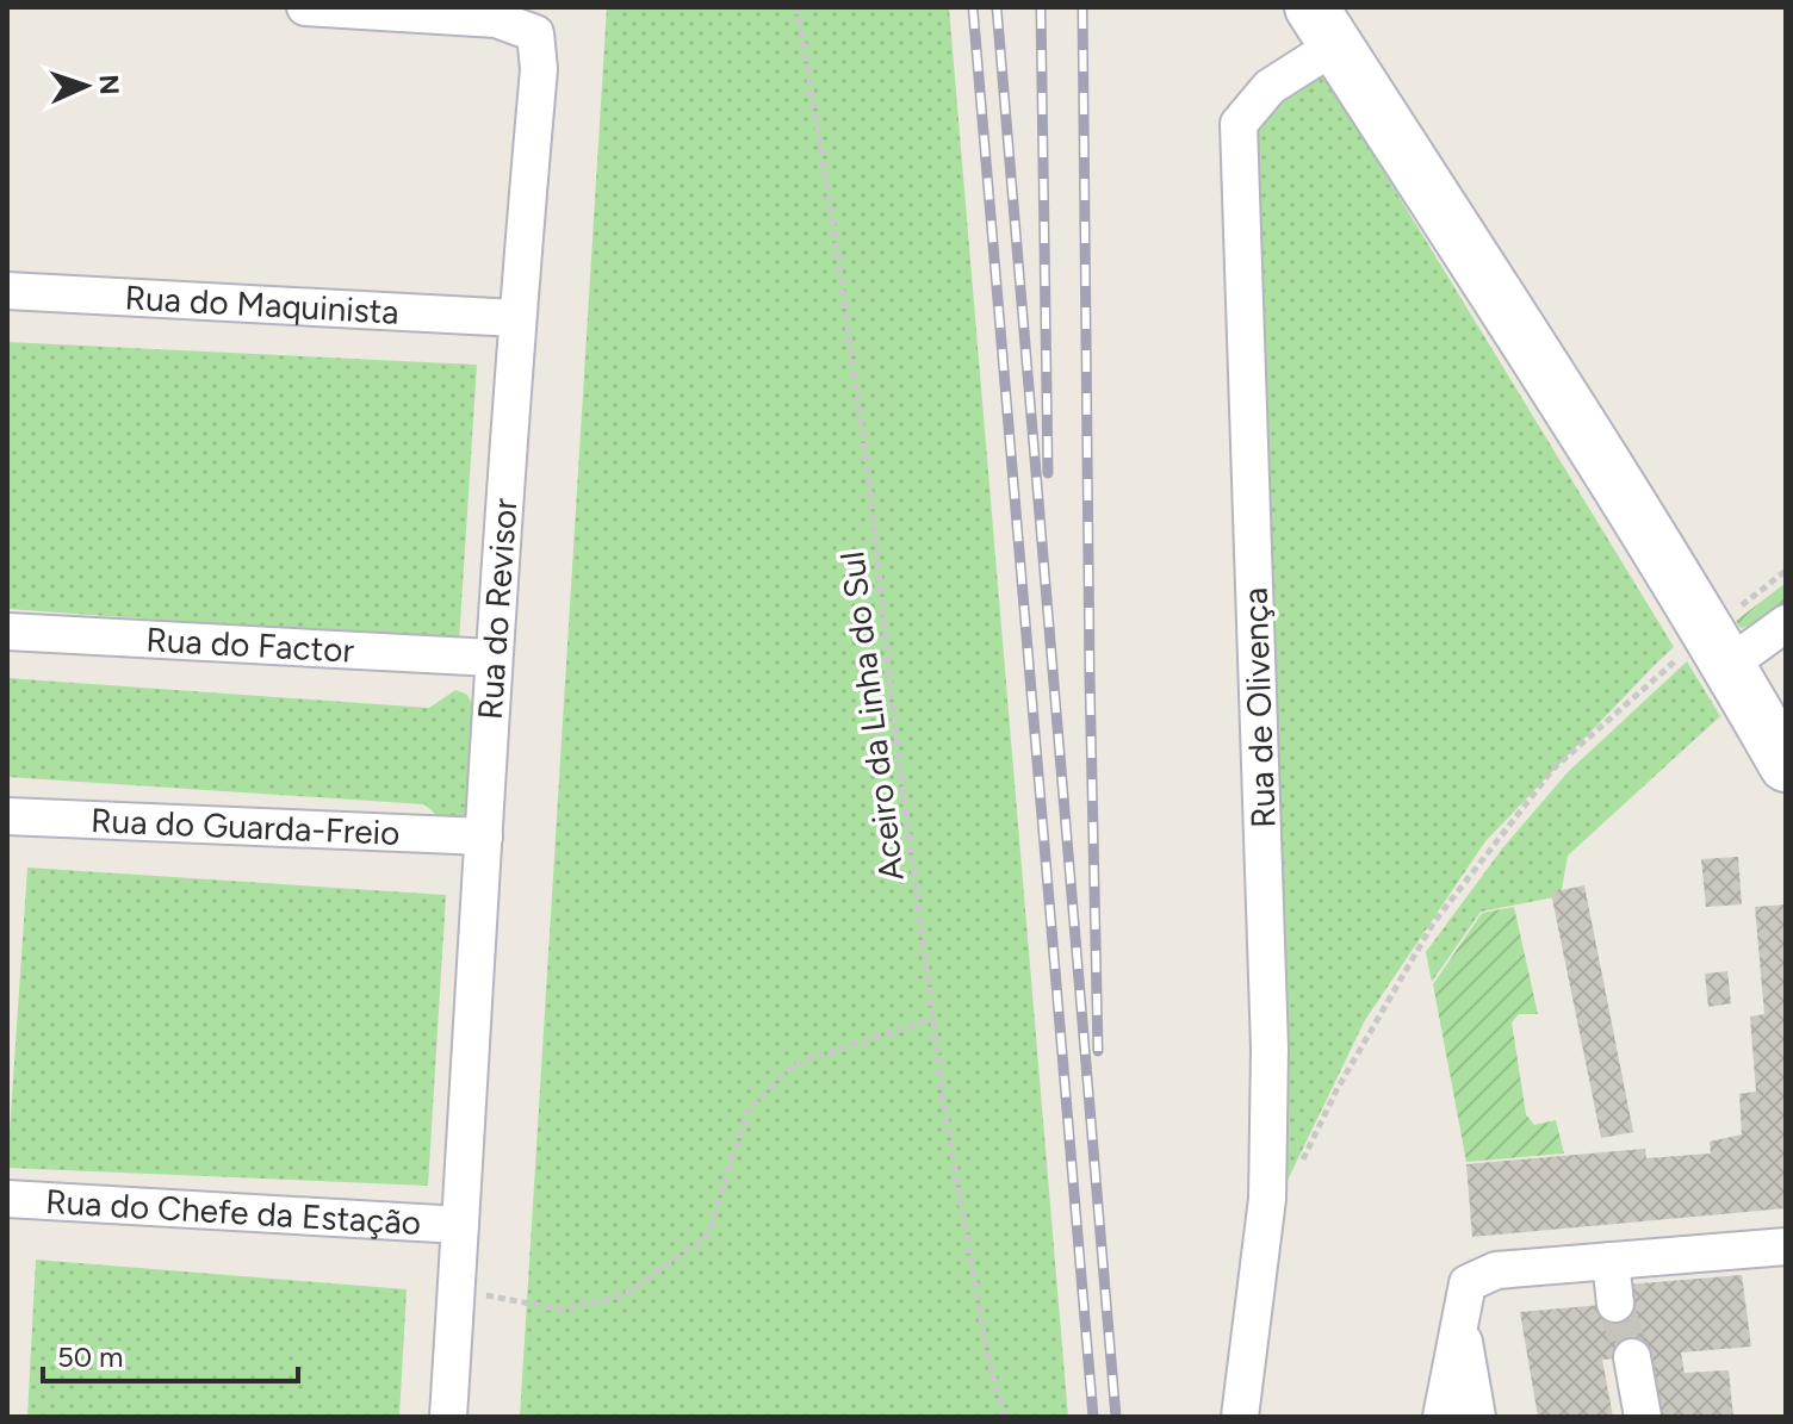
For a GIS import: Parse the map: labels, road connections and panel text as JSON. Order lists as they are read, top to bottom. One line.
{"streets":{"street":["Rua do Maquinista","Rua do Revisor","Rua do Factor","Rua de Olivença","Rua do Guarda-Freio","Rua do Chefe da Estação"],"path":["Aceiro da Linha do Sul"]},"crossings":[["Rua do Maquinista","Rua do Revisor"],["Rua do Revisor","Rua do Factor"],["Rua do Revisor","Rua do Guarda-Freio"],["Rua do Revisor","Rua do Chefe da Estação"]],"scale_bar":"50 m","north":"right"}
